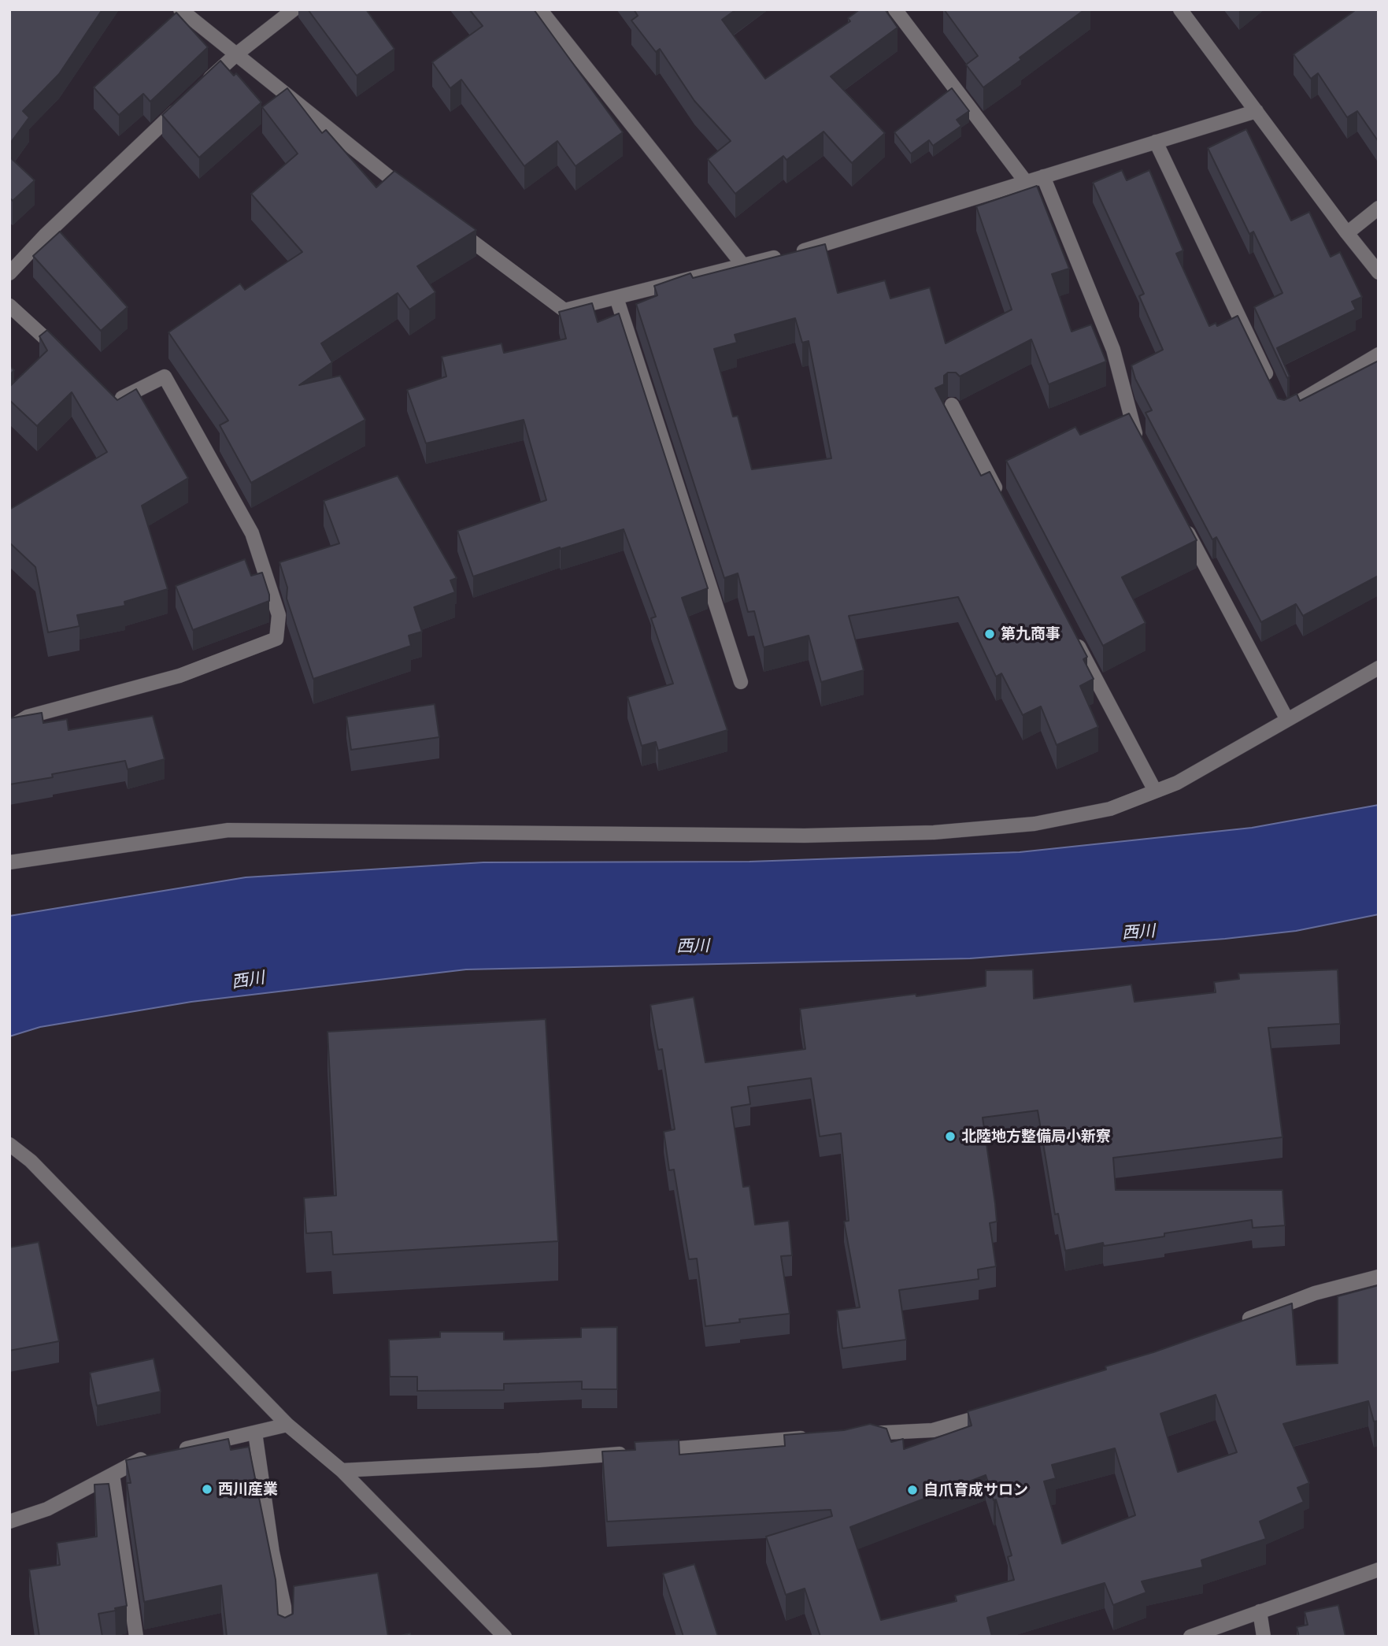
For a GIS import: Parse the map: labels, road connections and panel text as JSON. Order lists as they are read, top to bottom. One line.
{"water":["西川"],"places":["第九商事","北陸地方整備局小新寮","西川産業","自爪育成サロン"]}
